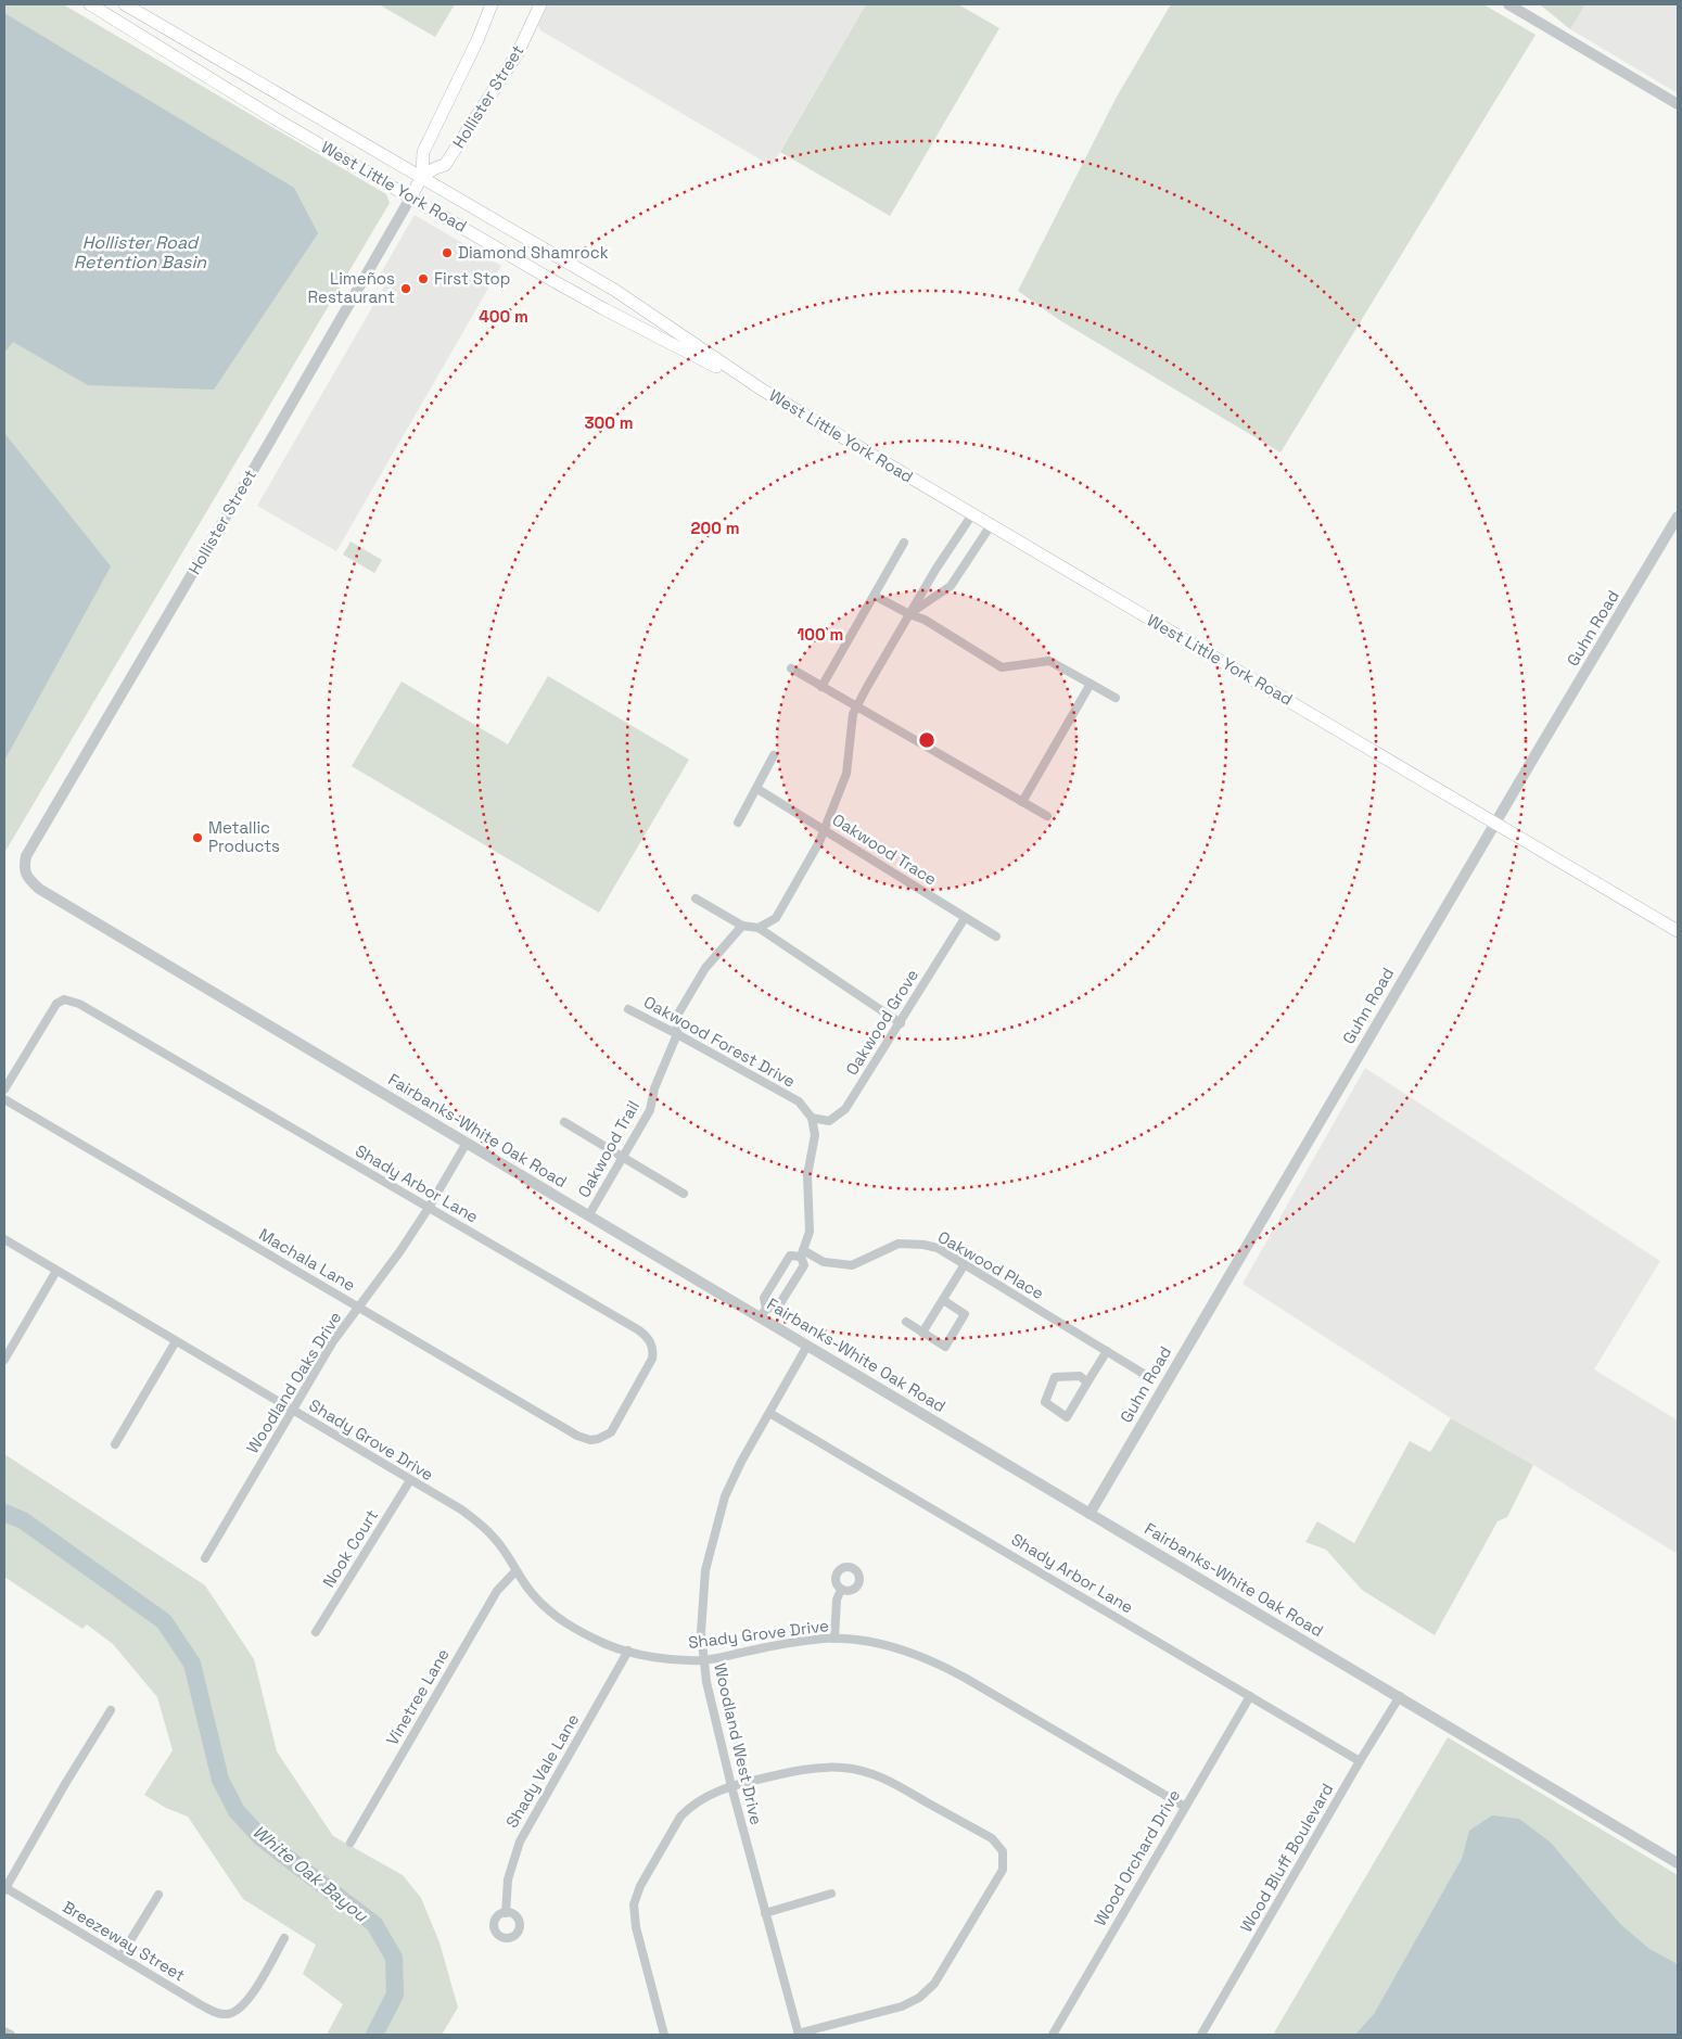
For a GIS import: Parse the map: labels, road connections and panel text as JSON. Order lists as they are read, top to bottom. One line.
{"streets":{"main road":["Hollister Street","West Little York Road"],"street":["Guhn Road","Oakwood Trace","Oakwood Grove","Oakwood Forest Drive","Fairbanks-White Oak Road","Oakwood Trail","Shady Arbor Lane","Machala Lane","Oakwood Place","Woodland Oaks Drive","Shady Grove Drive","Nook Court","Vinetree Lane","Woodland West Drive","Shady Vale Lane","Wood Orchard Drive","Wood Bluff Boulevard","Breezeway Street"]},"crossings":[["Hollister Street","West Little York Road"],["Hollister Street","Fairbanks-White Oak Road"],["West Little York Road","Guhn Road"],["Guhn Road","Fairbanks-White Oak Road"],["Oakwood Trace","Oakwood Grove"],["Oakwood Grove","Oakwood Forest Drive"],["Oakwood Forest Drive","Oakwood Trail"],["Fairbanks-White Oak Road","Oakwood Trail"],["Fairbanks-White Oak Road","Woodland Oaks Drive"],["Fairbanks-White Oak Road","Woodland West Drive"],["Fairbanks-White Oak Road","Wood Bluff Boulevard"],["Shady Arbor Lane","Machala Lane"],["Shady Arbor Lane","Woodland Oaks Drive"],["Shady Arbor Lane","Woodland West Drive"],["Shady Arbor Lane","Wood Orchard Drive"],["Shady Arbor Lane","Wood Bluff Boulevard"],["Machala Lane","Woodland Oaks Drive"],["Woodland Oaks Drive","Shady Grove Drive"],["Shady Grove Drive","Nook Court"],["Shady Grove Drive","Vinetree Lane"],["Shady Grove Drive","Woodland West Drive"],["Shady Grove Drive","Shady Vale Lane"],["Shady Grove Drive","Wood Orchard Drive"]],"water":["Hollister Road Retention Basin","White Oak Bayou"],"places":["Diamond Shamrock","First Stop","Limeños Restaurant","Metallic Products"],"rings":["400 m","300 m","200 m","100 m"]}
